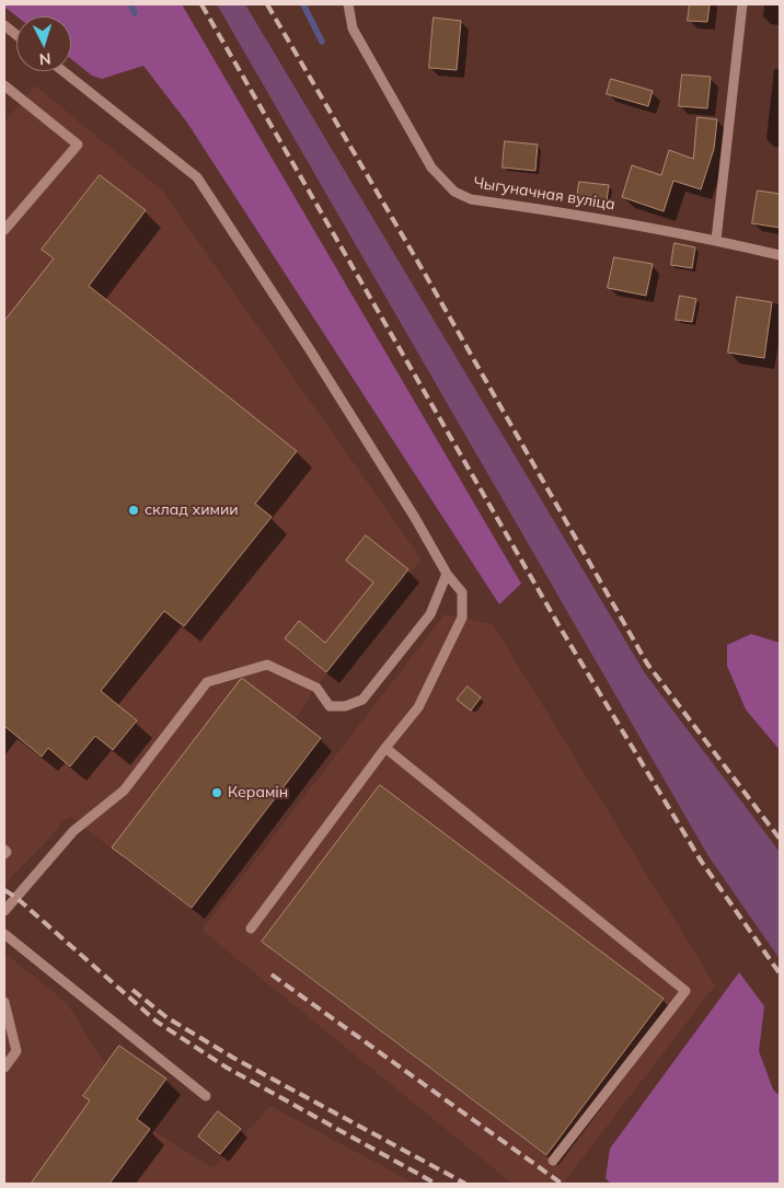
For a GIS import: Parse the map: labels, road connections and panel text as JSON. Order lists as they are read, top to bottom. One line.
{"streets":{"street":["Чыгуначная вуліца"]},"places":["склад химии","Керамін"],"north":"bottom"}
